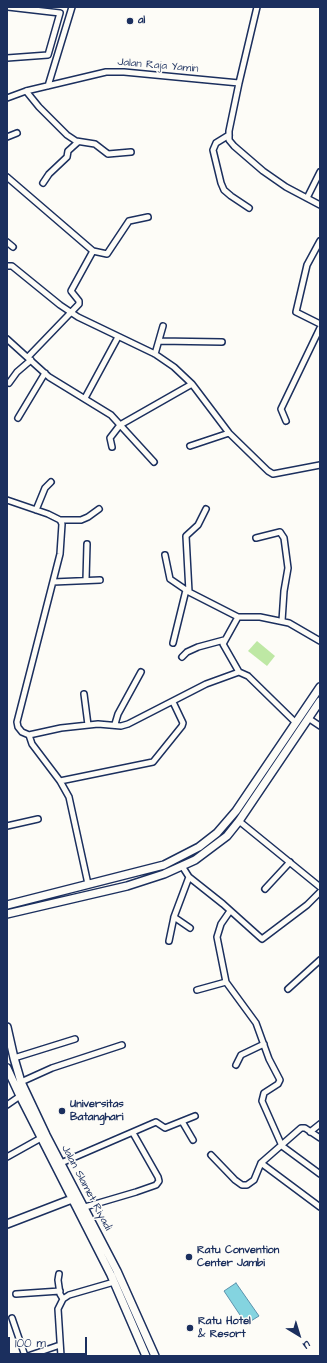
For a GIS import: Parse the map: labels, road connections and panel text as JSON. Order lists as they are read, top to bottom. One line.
{"streets":{"main road":["Jalan Slamet Riyadi"],"street":["Jalan Raja Yamin"]},"places":["al","Universitas Batanghari","Ratu Convention Center Jambi","Ratu Hotel & Resort"],"scale_bar":"100 m","north":"bottom right"}
